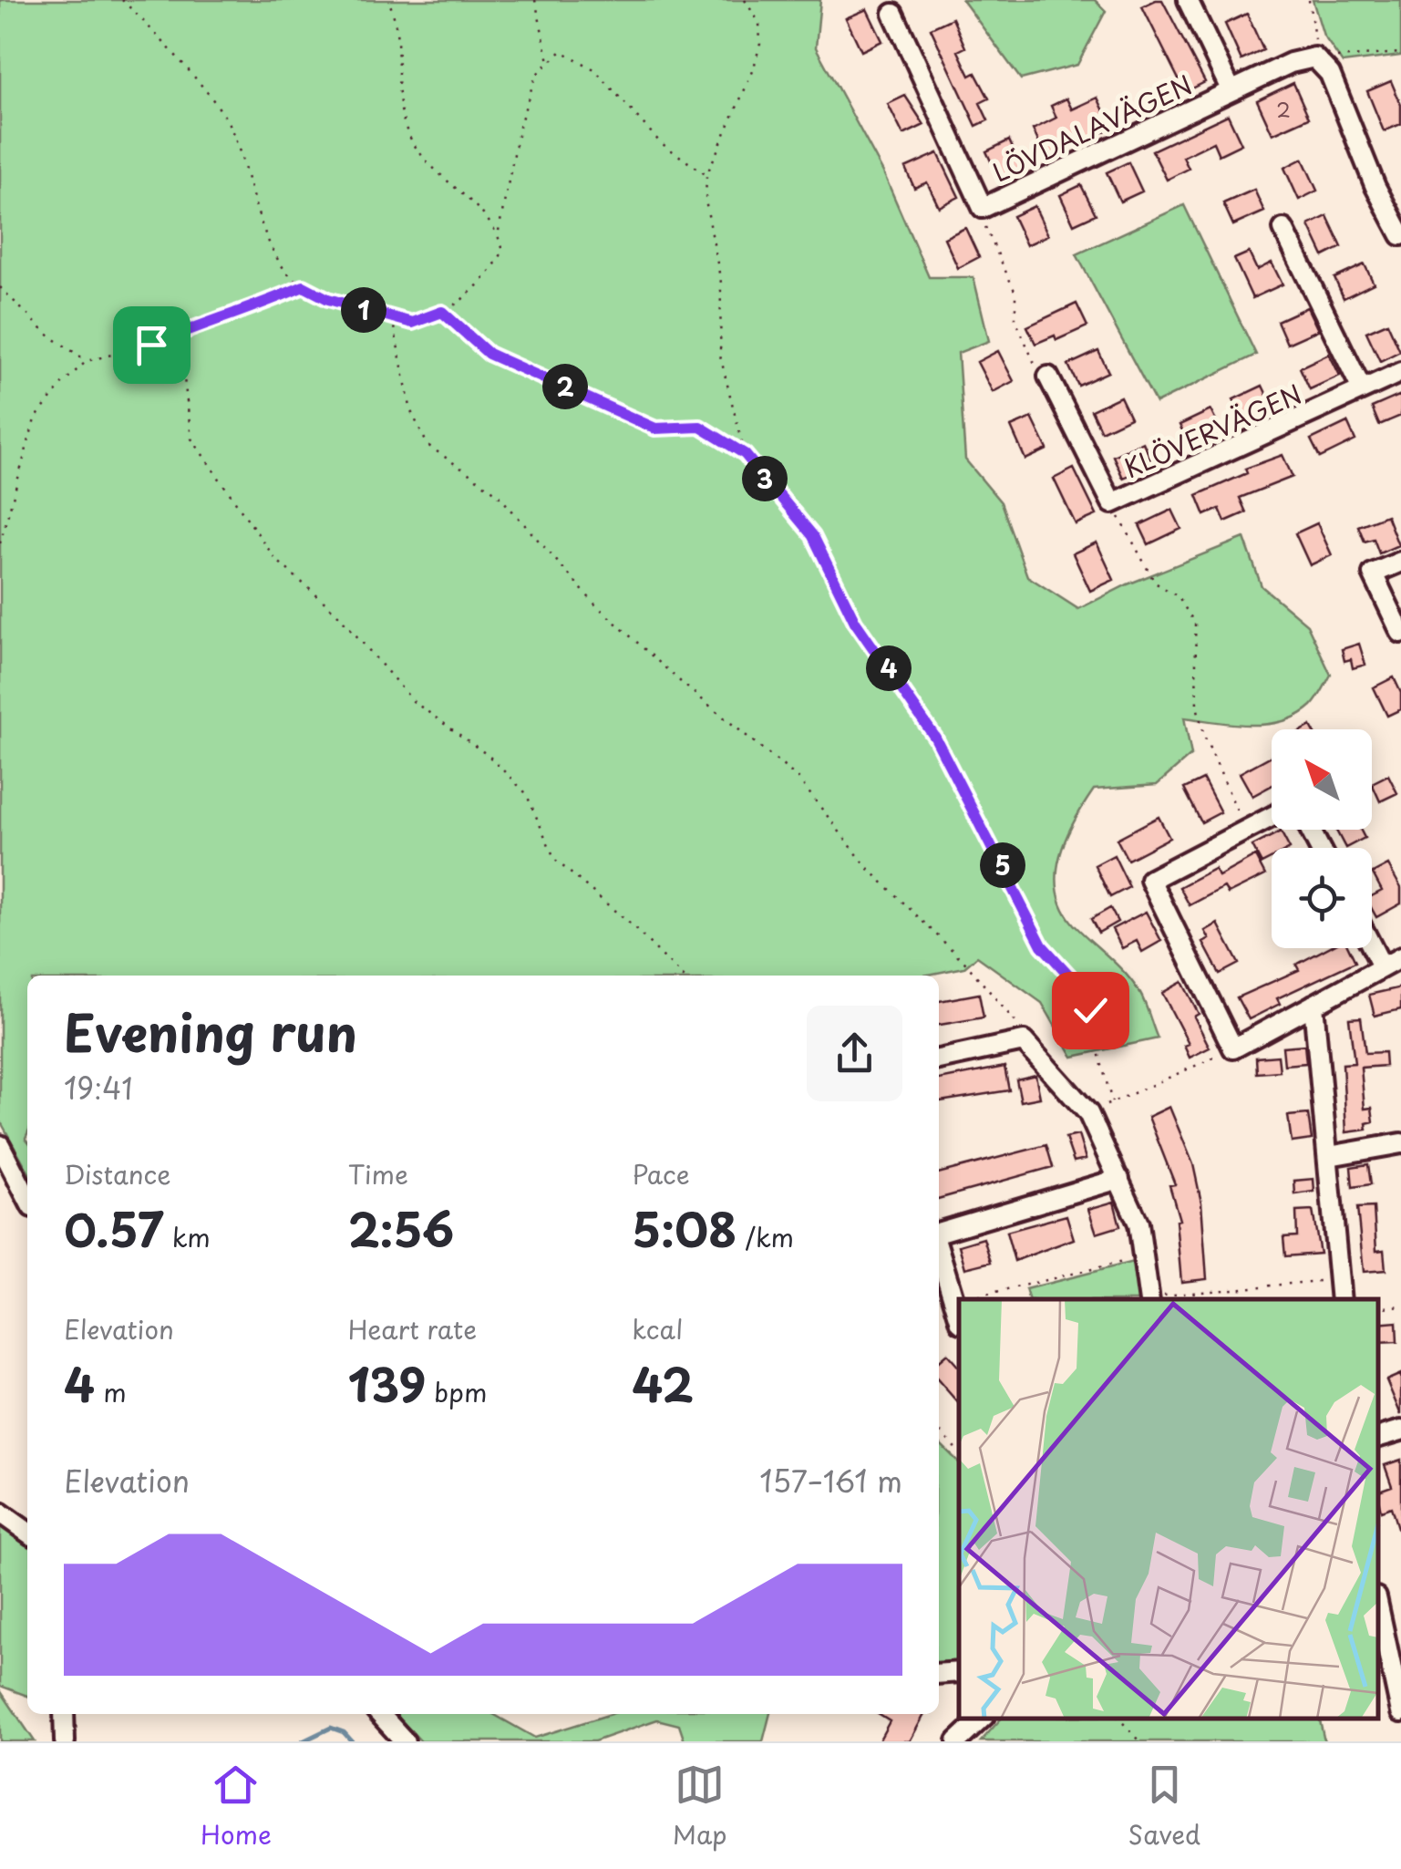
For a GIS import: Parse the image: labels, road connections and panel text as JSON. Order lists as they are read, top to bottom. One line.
{"streets":{"street":["LÖVDALAVÄGEN","KLÖVERVÄGEN"]},"house_numbers":["2"],"north":"top left","page":{"pins":["1","2","3","4","5"],"heading":["Evening run","19:41"],"stats":[["Distance","0.57 km"],["Time","2:56"],["Pace","5:08 /km"],["Elevation","4 m"],["Heart rate","139 bpm"],["kcal","42"]],"chart":["Elevation","157–161 m"],"tabs":["Home","Map","Saved"]}}
